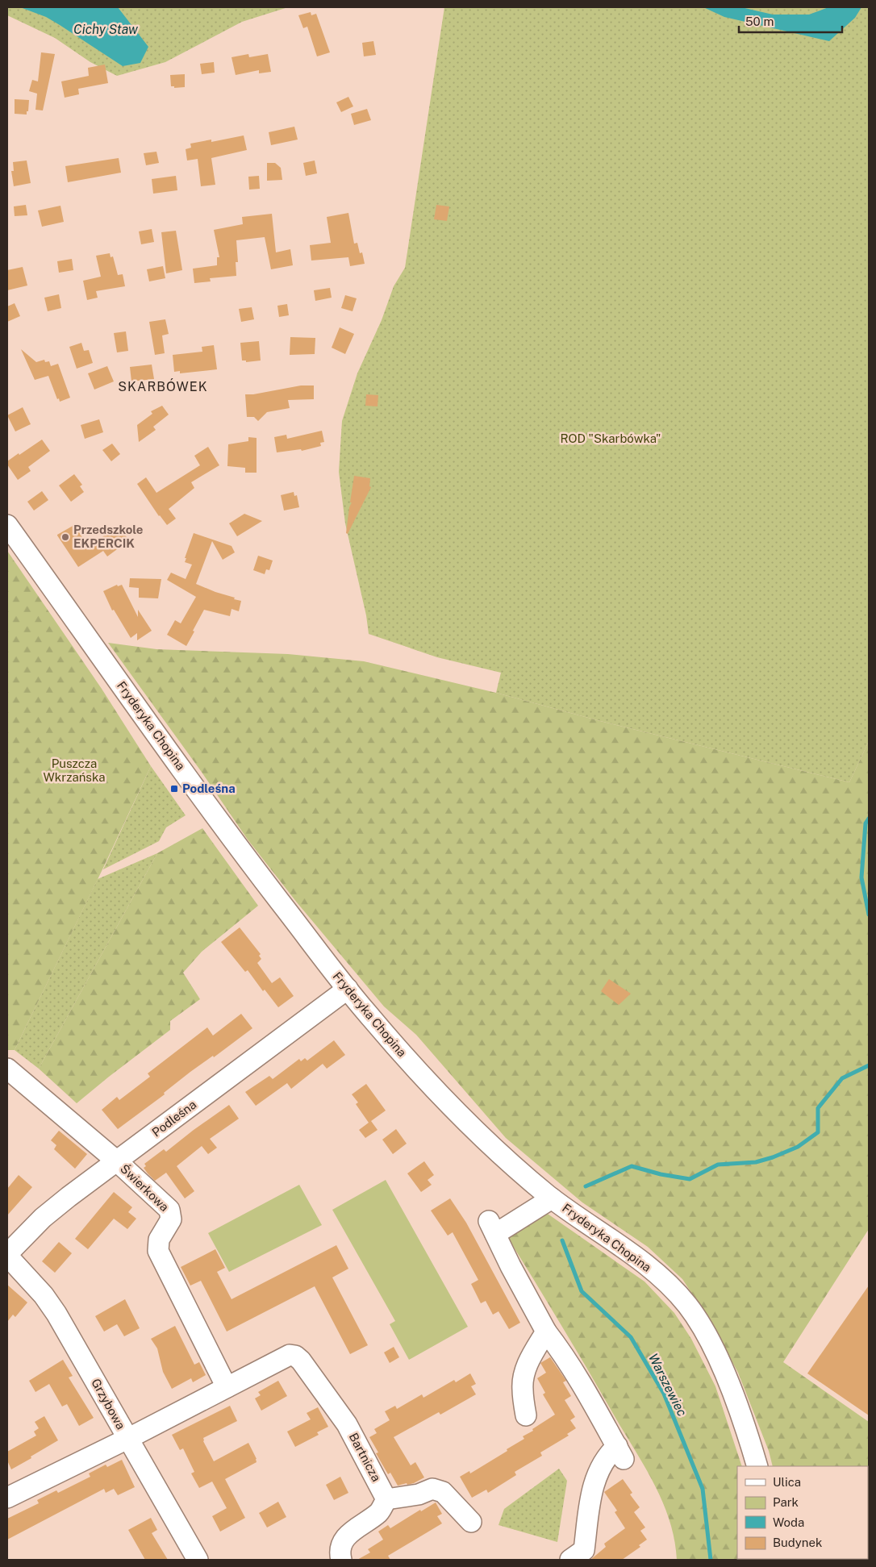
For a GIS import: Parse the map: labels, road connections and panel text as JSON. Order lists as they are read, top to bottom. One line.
{"streets":{"street":["Fryderyka Chopina","Podleśna","Świerkowa","Grzybowa","Bartnicza"]},"crossings":[["Fryderyka Chopina","Podleśna"],["Podleśna","Świerkowa"],["Podleśna","Grzybowa"],["Świerkowa","Bartnicza"]],"districts":["SKARBÓWEK"],"water":["Cichy Staw","Warszewiec"],"parks":["ROD \"Skarbówka\"","Puszcza Wkrzańska"],"places":{"other":["Przedszkole EKPERCIK"],"transit":["Podleśna"]},"legend":["Ulica","Park","Woda","Budynek"],"scale_bar":"50 m"}
